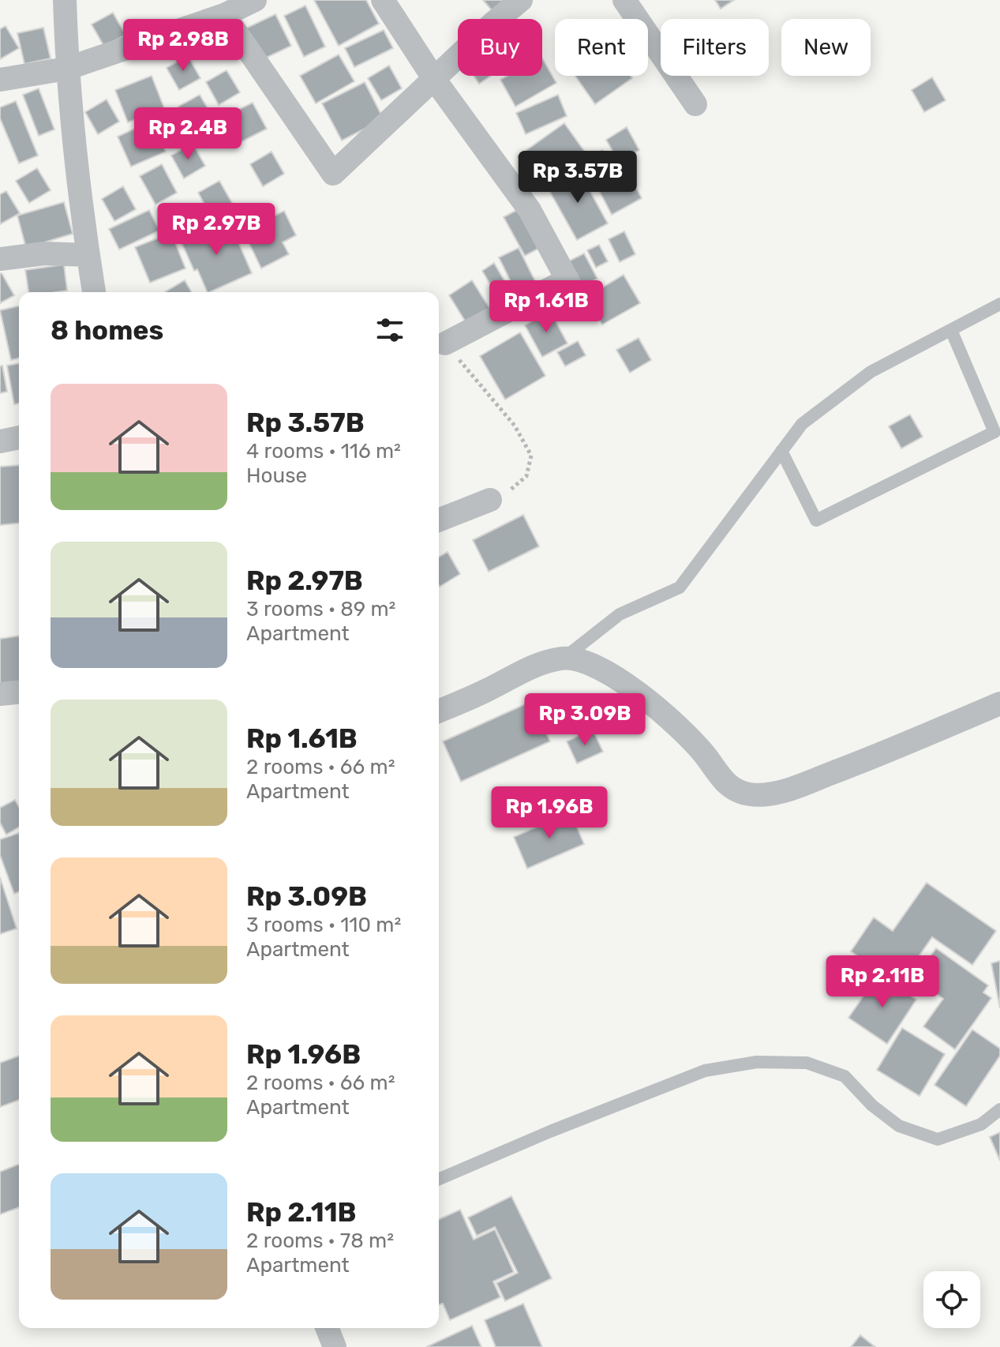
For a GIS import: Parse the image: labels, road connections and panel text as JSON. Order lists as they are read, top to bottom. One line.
{"page":{"price":["Rp 2.98B","Rp 2.4B","Rp 3.57B","Rp 2.97B","Rp 1.61B","Rp 3.09B","Rp 1.96B","Rp 2.11B"],"chip":["Buy","Rent","Filters","New"],"heading":"8 homes","list":[{"name":"Rp 3.57B","note":"4 rooms · 116 m² · House"},{"name":"Rp 2.97B","note":"3 rooms · 89 m² · Apartment"},{"name":"Rp 1.61B","note":"2 rooms · 66 m² · Apartment"},{"name":"Rp 3.09B","note":"3 rooms · 110 m² · Apartment"},{"name":"Rp 1.96B","note":"2 rooms · 66 m² · Apartment"},{"name":"Rp 2.11B","note":"2 rooms · 78 m² · Apartment"}]}}
